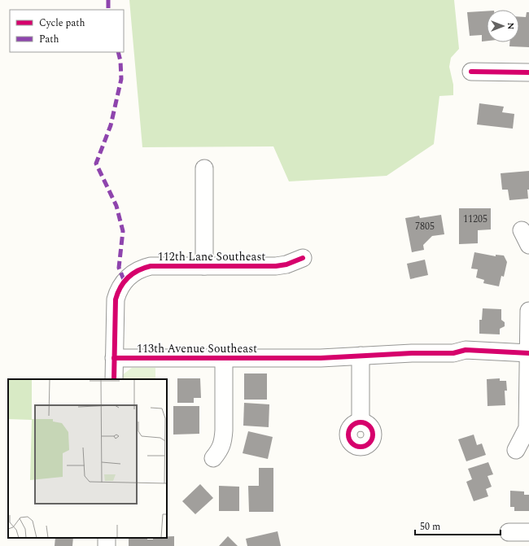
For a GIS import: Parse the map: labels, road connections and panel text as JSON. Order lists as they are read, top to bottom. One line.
{"streets":{"street":["112th Lane Southeast","113th Avenue Southeast"]},"crossings":[["112th Lane Southeast","113th Avenue Southeast"]],"house_numbers":["11205","7805"],"legend":["Cycle path","Path"],"scale_bar":"50 m","north":"right"}
